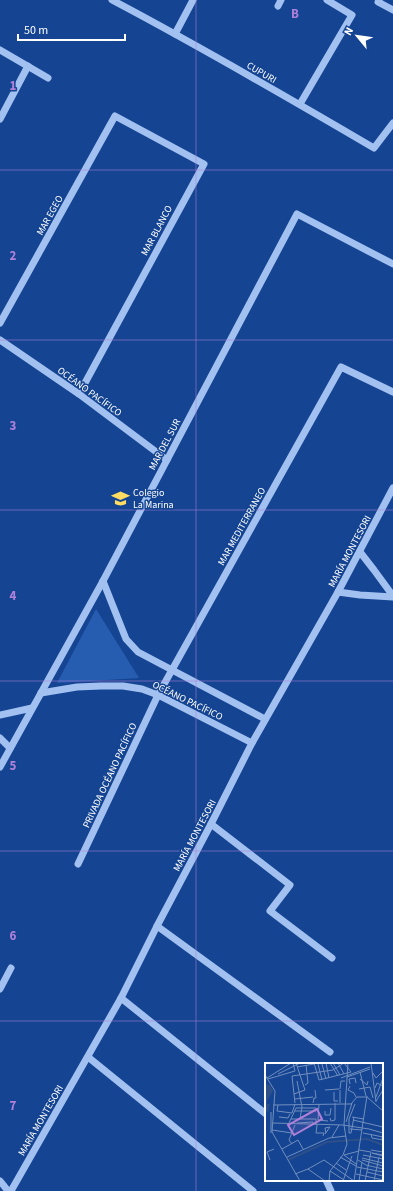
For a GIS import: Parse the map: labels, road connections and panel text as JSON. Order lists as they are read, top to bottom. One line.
{"streets":{"street":["CUPURI","MAR EGEO","MAR BLANCO","OCÉANO PACÍFICO","MAR DEL SUR","MAR MEDITERRANEO","MARÍA MONTESORI","PRIVADA OCÉANO PACÍFICO"]},"crossings":[["MAR EGEO","MAR BLANCO"],["MAR BLANCO","OCÉANO PACÍFICO"],["OCÉANO PACÍFICO","MAR DEL SUR"],["OCÉANO PACÍFICO","MAR MEDITERRANEO"],["OCÉANO PACÍFICO","MARÍA MONTESORI"],["OCÉANO PACÍFICO","PRIVADA OCÉANO PACÍFICO"],["MAR MEDITERRANEO","PRIVADA OCÉANO PACÍFICO"]],"places":{"school or university":["Colegio La Marina"]},"scale_bar":"50 m","north":"top left","grid":{"columns":["B"],"rows":["1","2","3","4","5","6","7"]}}
